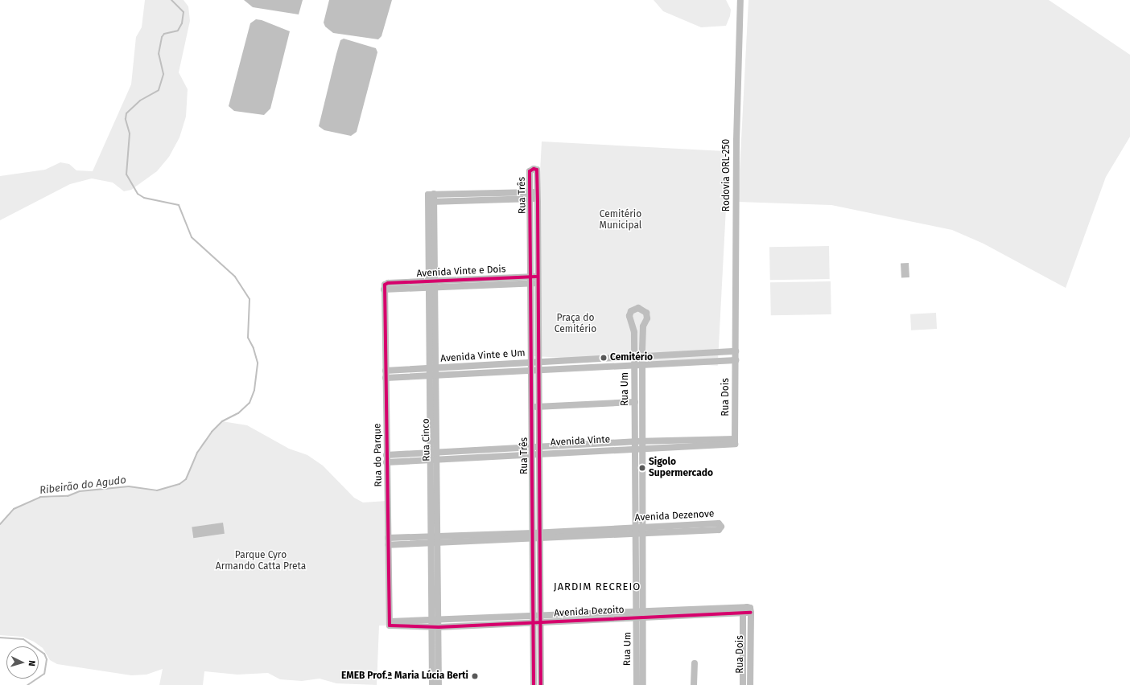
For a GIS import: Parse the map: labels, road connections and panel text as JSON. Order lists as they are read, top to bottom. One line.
{"streets":{"street":["Rodovia ORL-250","Rua Três","Avenida Vinte e Dois","Avenida Vinte e Um","Rua Um","Rua Dois","Rua Cinco","Avenida Vinte","Rua do Parque","Avenida Dezenove","Avenida Dezoito"]},"crossings":[["Rodovia ORL-250","Avenida Vinte e Um"],["Rodovia ORL-250","Rua Dois"],["Rua Três","Avenida Vinte e Dois"],["Rua Três","Avenida Vinte e Um"],["Rua Três","Rua Cinco"],["Rua Três","Avenida Vinte"],["Rua Três","Avenida Dezenove"],["Rua Três","Avenida Dezoito"],["Avenida Vinte e Dois","Rua Cinco"],["Avenida Vinte e Dois","Rua do Parque"],["Avenida Vinte e Um","Rua Um"],["Avenida Vinte e Um","Rua Dois"],["Avenida Vinte e Um","Rua Cinco"],["Avenida Vinte e Um","Rua do Parque"],["Rua Um","Avenida Vinte"],["Rua Um","Avenida Dezenove"],["Rua Um","Avenida Dezoito"],["Rua Dois","Avenida Vinte"],["Rua Dois","Avenida Dezoito"],["Rua Cinco","Avenida Vinte"],["Rua Cinco","Avenida Dezenove"],["Rua Cinco","Avenida Dezoito"],["Avenida Vinte","Rua do Parque"],["Rua do Parque","Avenida Dezenove"],["Rua do Parque","Avenida Dezoito"]],"districts":["JARDIM RECREIO"],"water":["Ribeirão do Agudo"],"parks":["Cemitério Municipal","Praça do Cemitério","Parque Cyro Armando Catta Preta"],"places":["Cemitério","Sigolo Supermercado","EMEB Prof.ª Maria Lúcia Berti"],"north":"right"}
